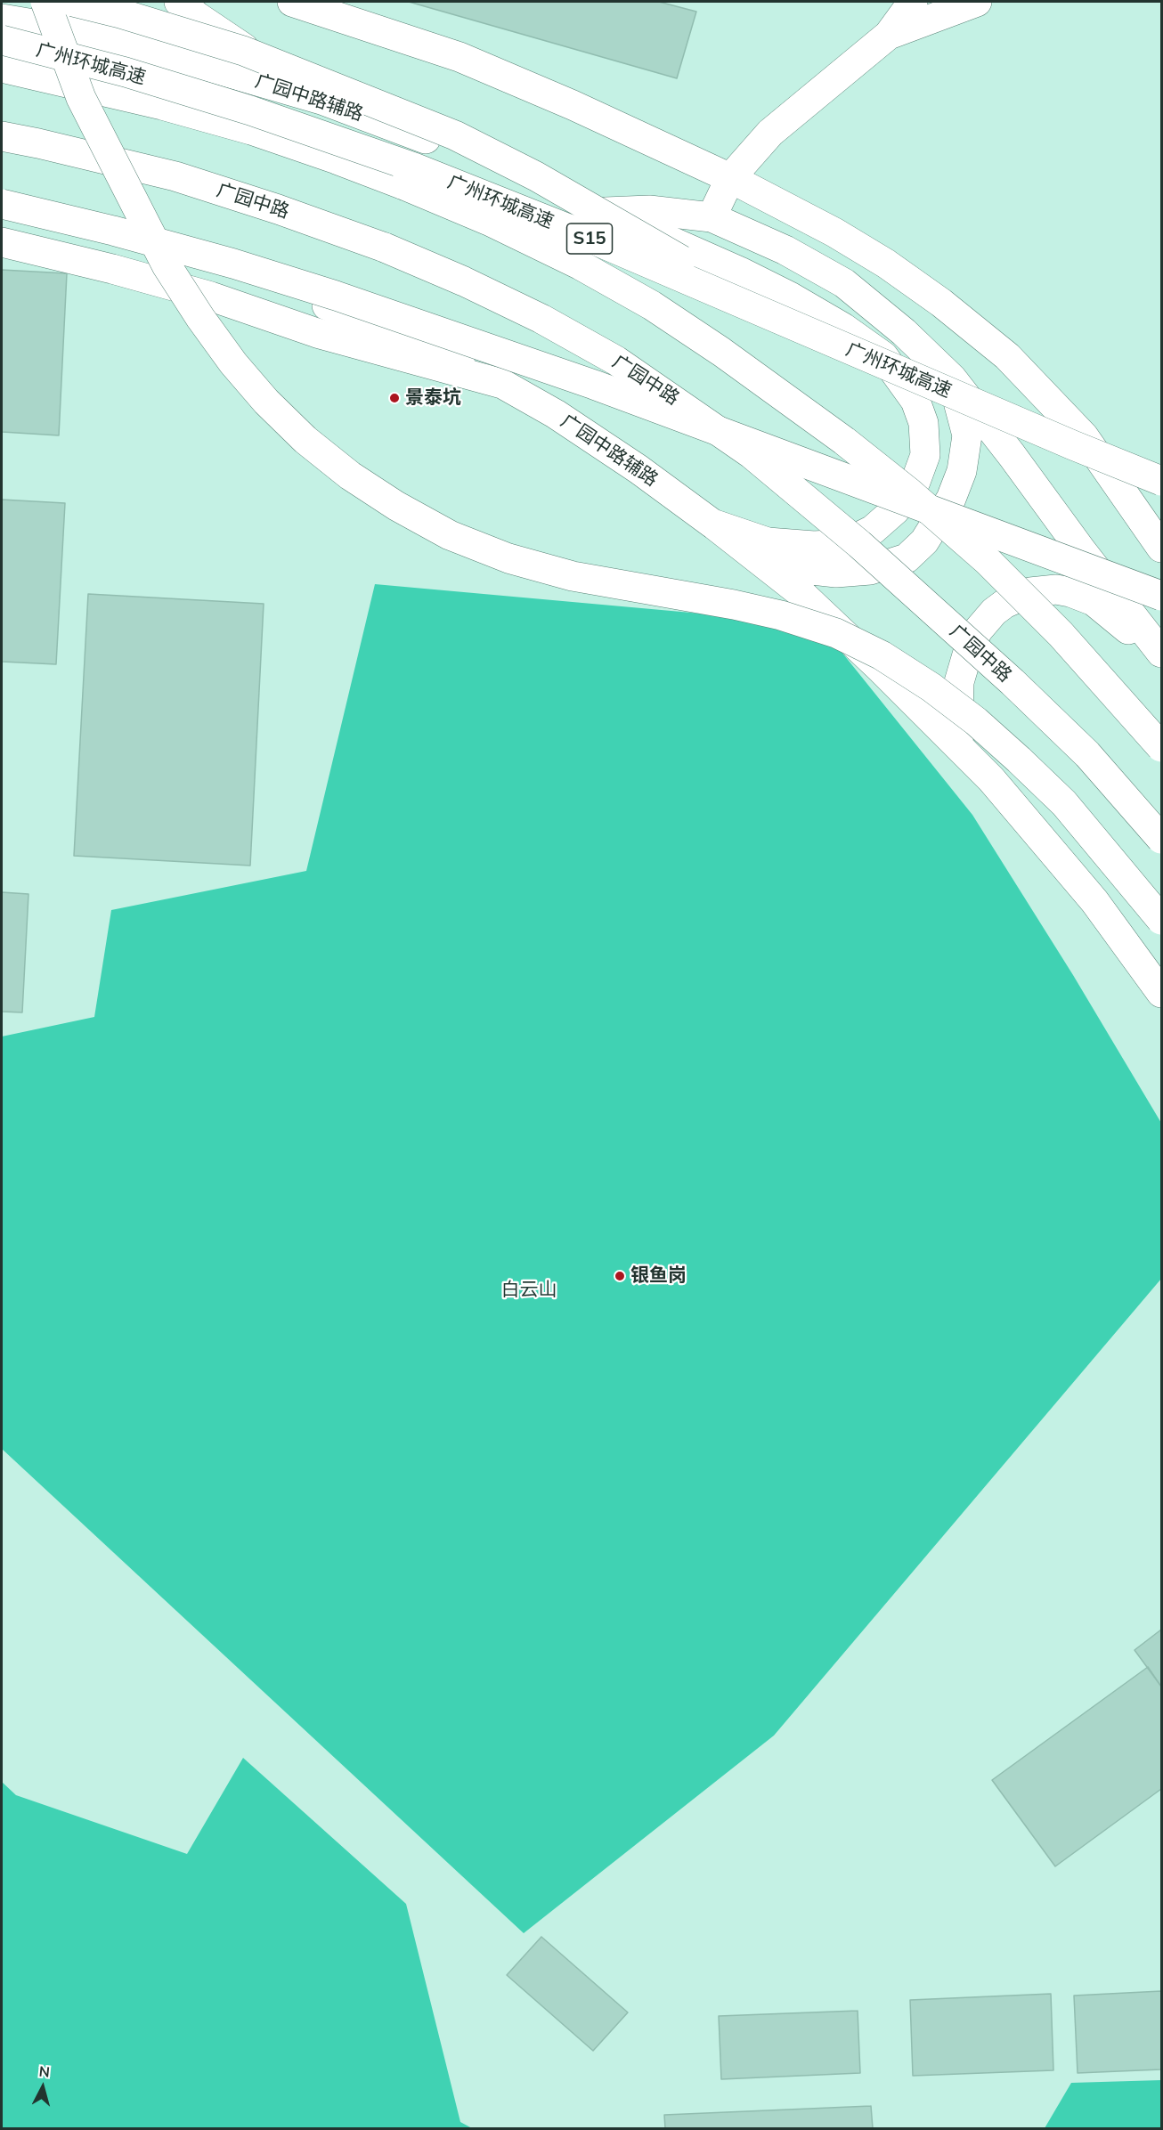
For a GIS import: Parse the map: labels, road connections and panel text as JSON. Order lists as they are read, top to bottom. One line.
{"streets":{"main road":["广州环城高速","广园中路辅路","广园中路","S15"]},"parks":["白云山"],"places":["景泰坑","银鱼岗"],"north":"top"}
